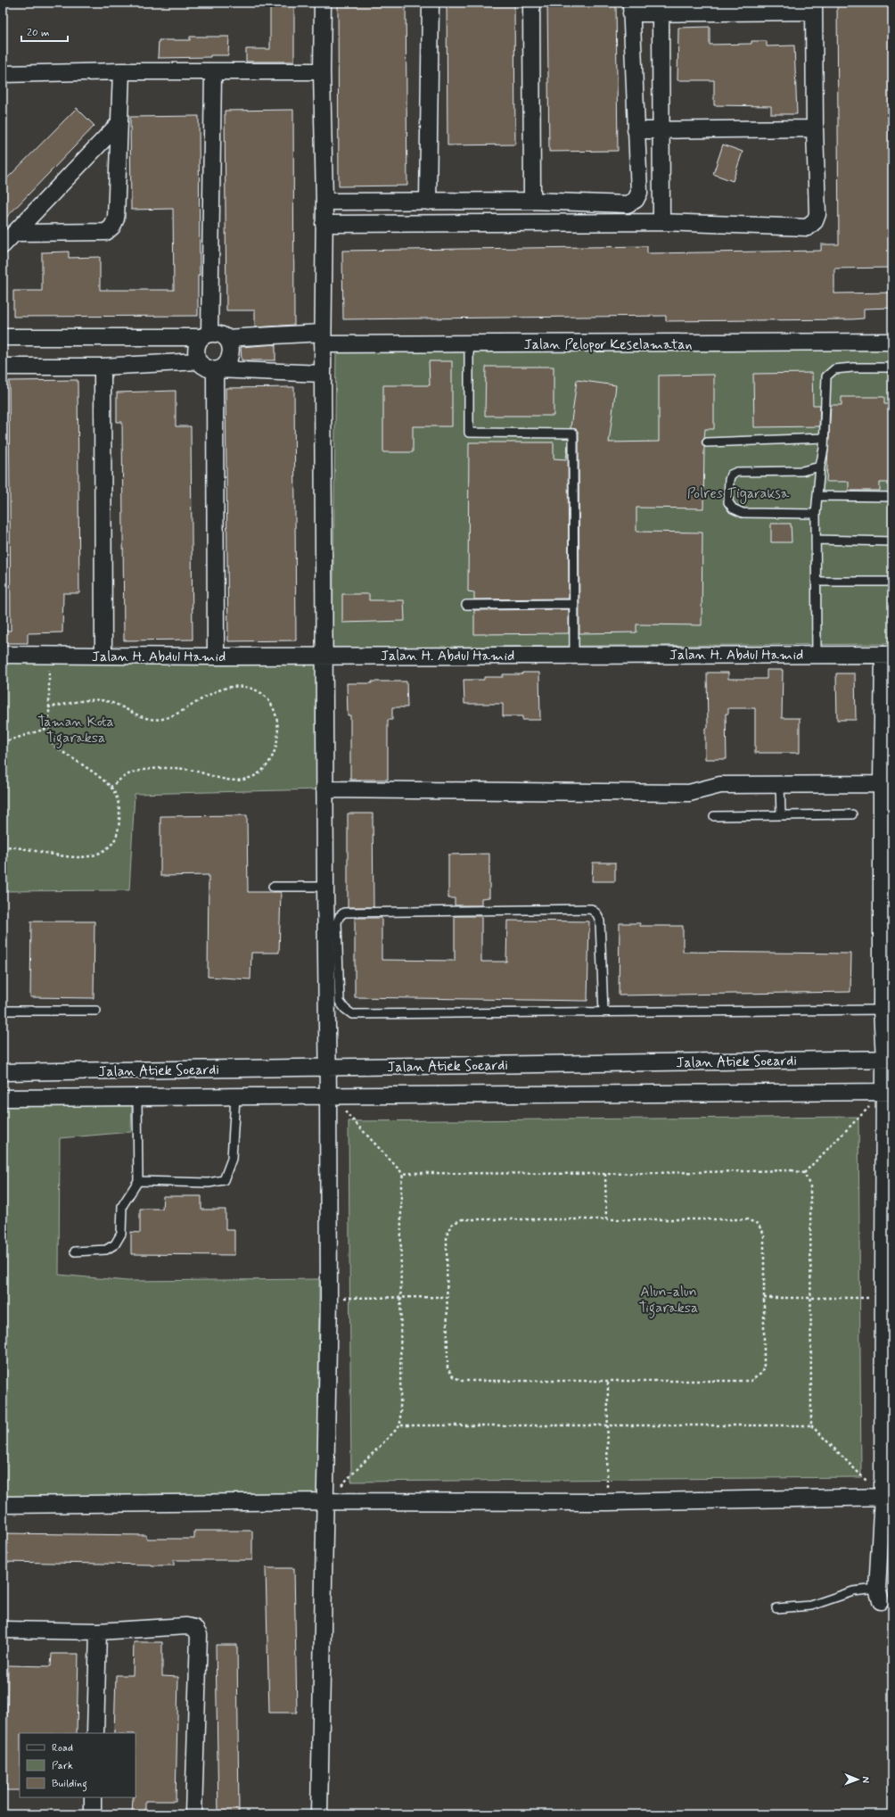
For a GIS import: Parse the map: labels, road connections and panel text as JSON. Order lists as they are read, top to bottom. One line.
{"streets":{"street":["Jalan Pelopor Keselamatan","Jalan H. Abdul Hamid","Jalan Atiek Soeardi"]},"parks":["Polres Tigaraksa","Taman Kota Tigaraksa","Alun-alun Tigaraksa"],"legend":["Road","Park","Building"],"scale_bar":"20 m","north":"right"}
